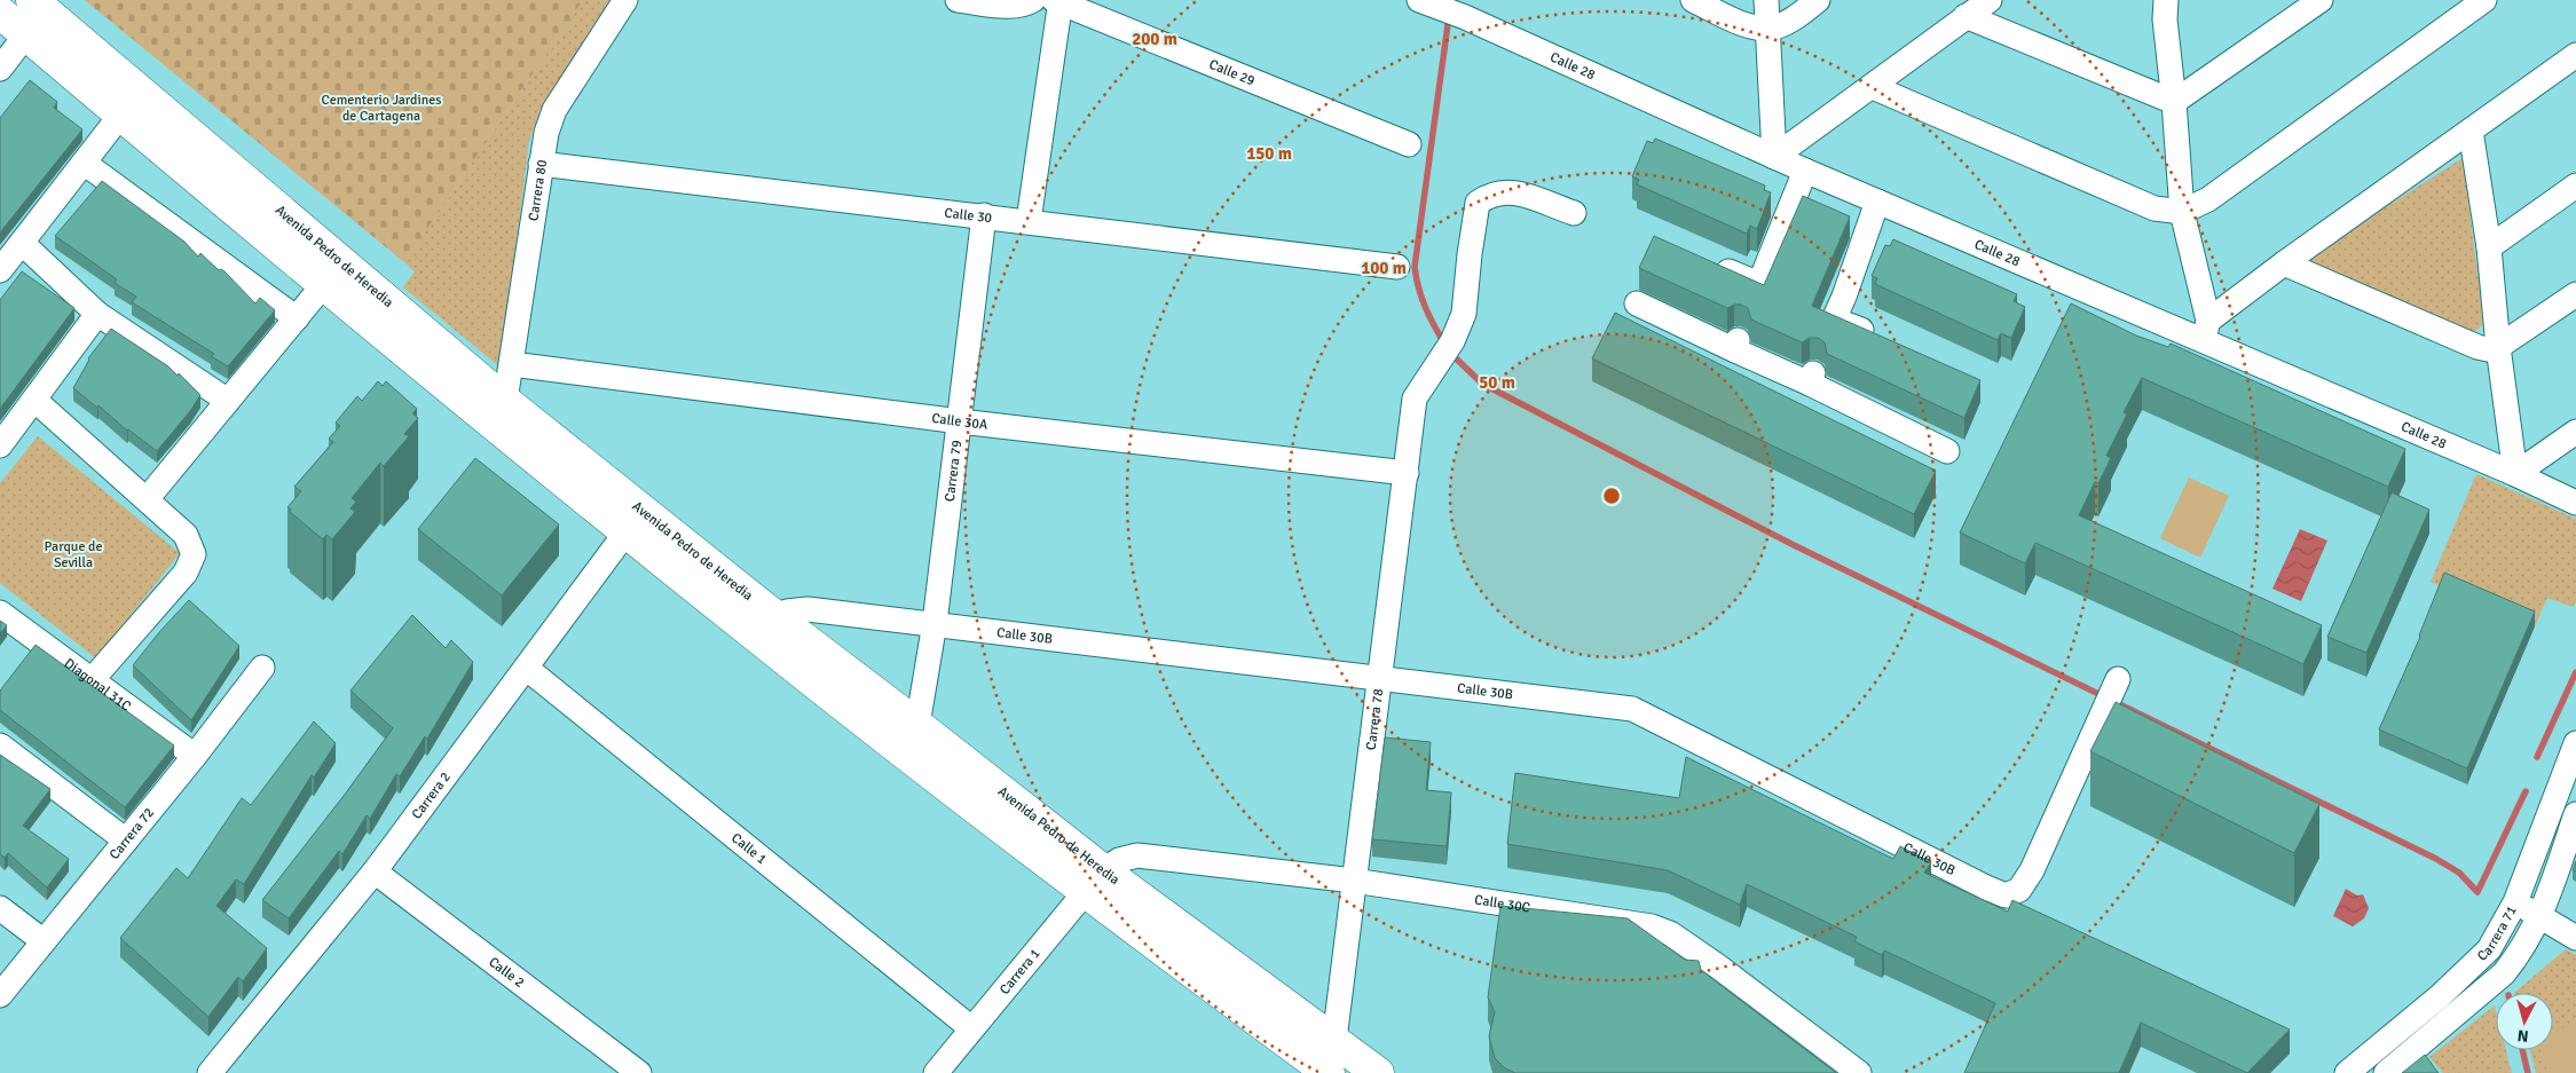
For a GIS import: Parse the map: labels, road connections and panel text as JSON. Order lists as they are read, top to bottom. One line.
{"streets":{"highway":["Avenida Pedro de Heredia"],"street":["Calle 28","Calle 29","Carrera 80","Calle 30","Calle 30A","Carrera 79","Calle 30B","Diagonal 31C","Carrera 78","Carrera 2","Carrera 72","Calle 1","Calle 30C","Carrera 71","Carrera 1","Calle 2"]},"crossings":[["Carrera 80","Calle 30"],["Carrera 80","Avenida Pedro de Heredia"],["Carrera 80","Calle 30A"],["Calle 30","Carrera 79"],["Avenida Pedro de Heredia","Carrera 79"],["Avenida Pedro de Heredia","Calle 30B"],["Avenida Pedro de Heredia","Carrera 78"],["Avenida Pedro de Heredia","Carrera 2"],["Avenida Pedro de Heredia","Calle 30C"],["Avenida Pedro de Heredia","Carrera 1"],["Calle 30A","Carrera 79"],["Calle 30A","Carrera 78"],["Carrera 79","Calle 30B"],["Calle 30B","Carrera 78"],["Diagonal 31C","Carrera 72"],["Carrera 78","Calle 30C"],["Carrera 2","Calle 1"],["Carrera 2","Calle 2"],["Calle 1","Carrera 1"],["Calle 30C","Carrera 1"]],"parks":["Cementerio Jardines de Cartagena","Parque de Sevilla"],"north":"bottom","rings":["200 m","150 m","100 m","50 m"]}
